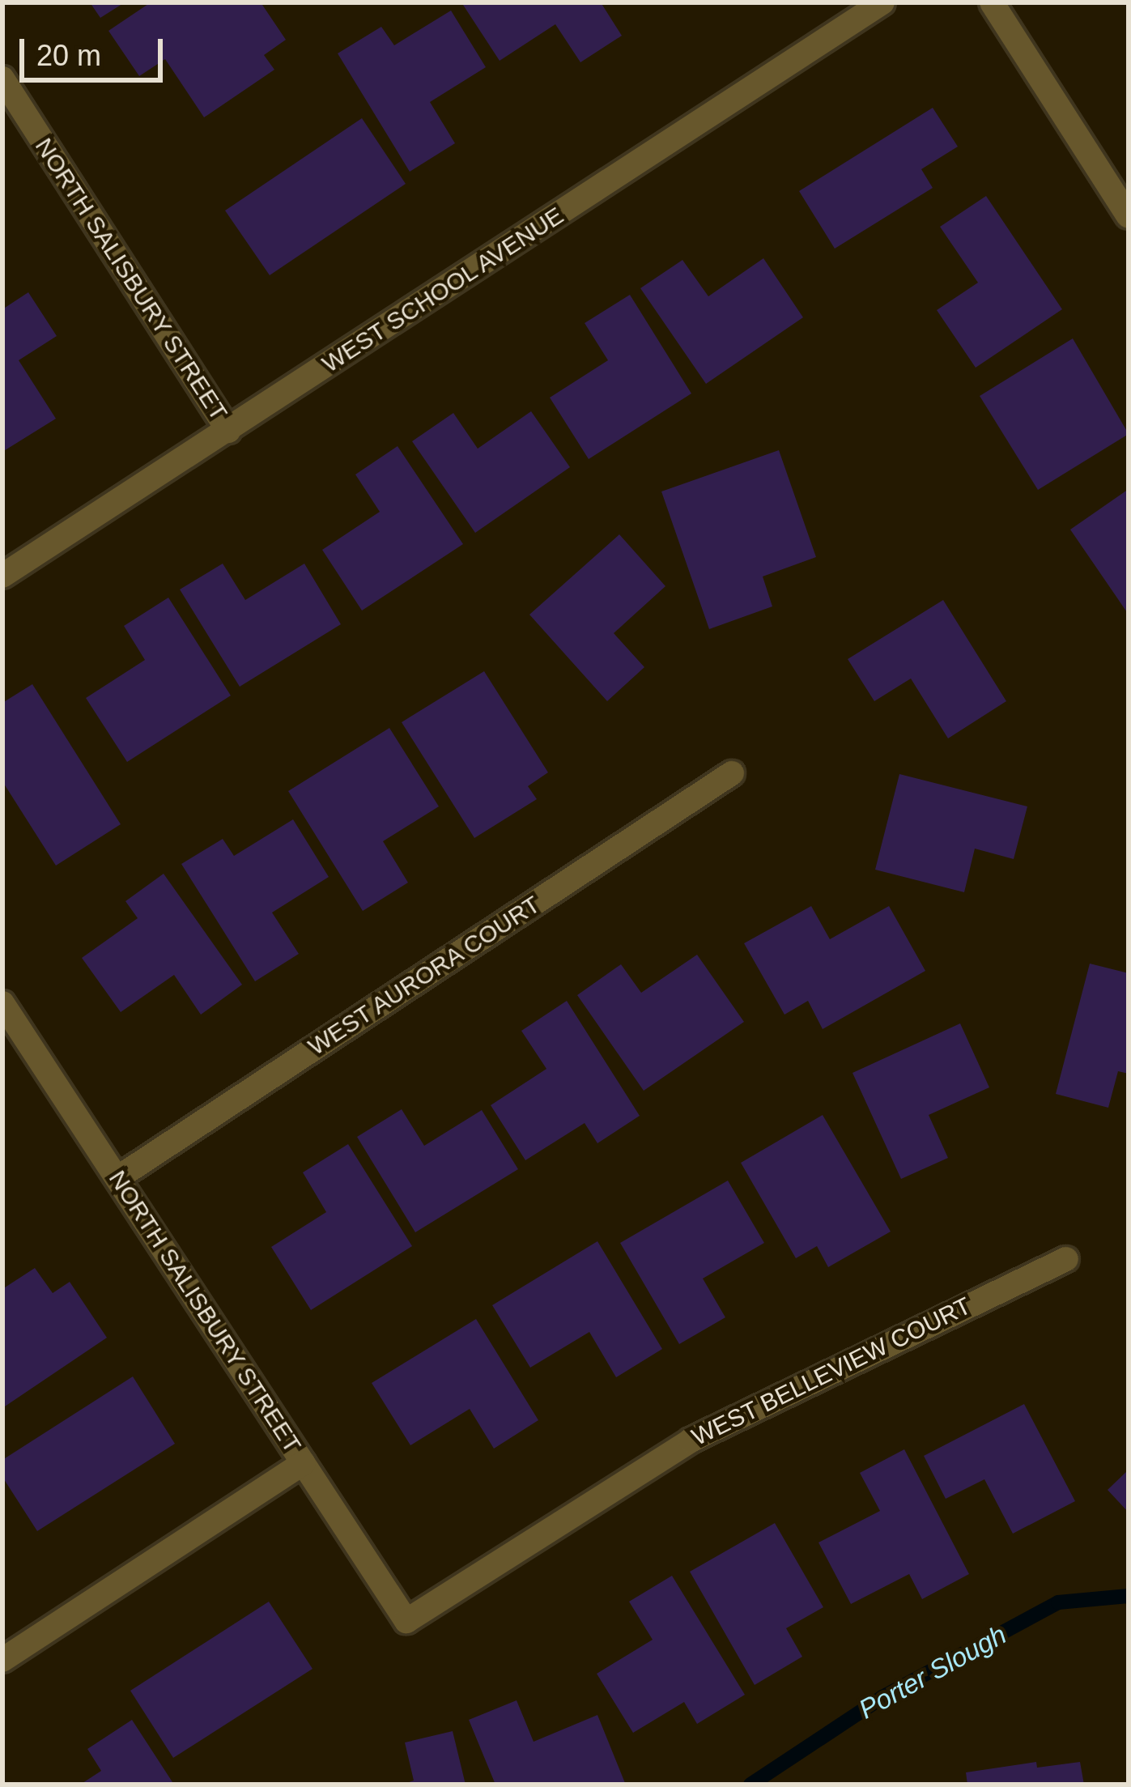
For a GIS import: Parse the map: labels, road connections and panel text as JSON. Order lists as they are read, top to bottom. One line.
{"streets":{"street":["NORTH SALISBURY STREET","WEST SCHOOL AVENUE","WEST AURORA COURT","WEST BELLEVIEW COURT"]},"crossings":[["NORTH SALISBURY STREET","WEST SCHOOL AVENUE"],["NORTH SALISBURY STREET","WEST AURORA COURT"],["NORTH SALISBURY STREET","WEST BELLEVIEW COURT"]],"water":["Porter Slough"],"scale_bar":"20 m"}
